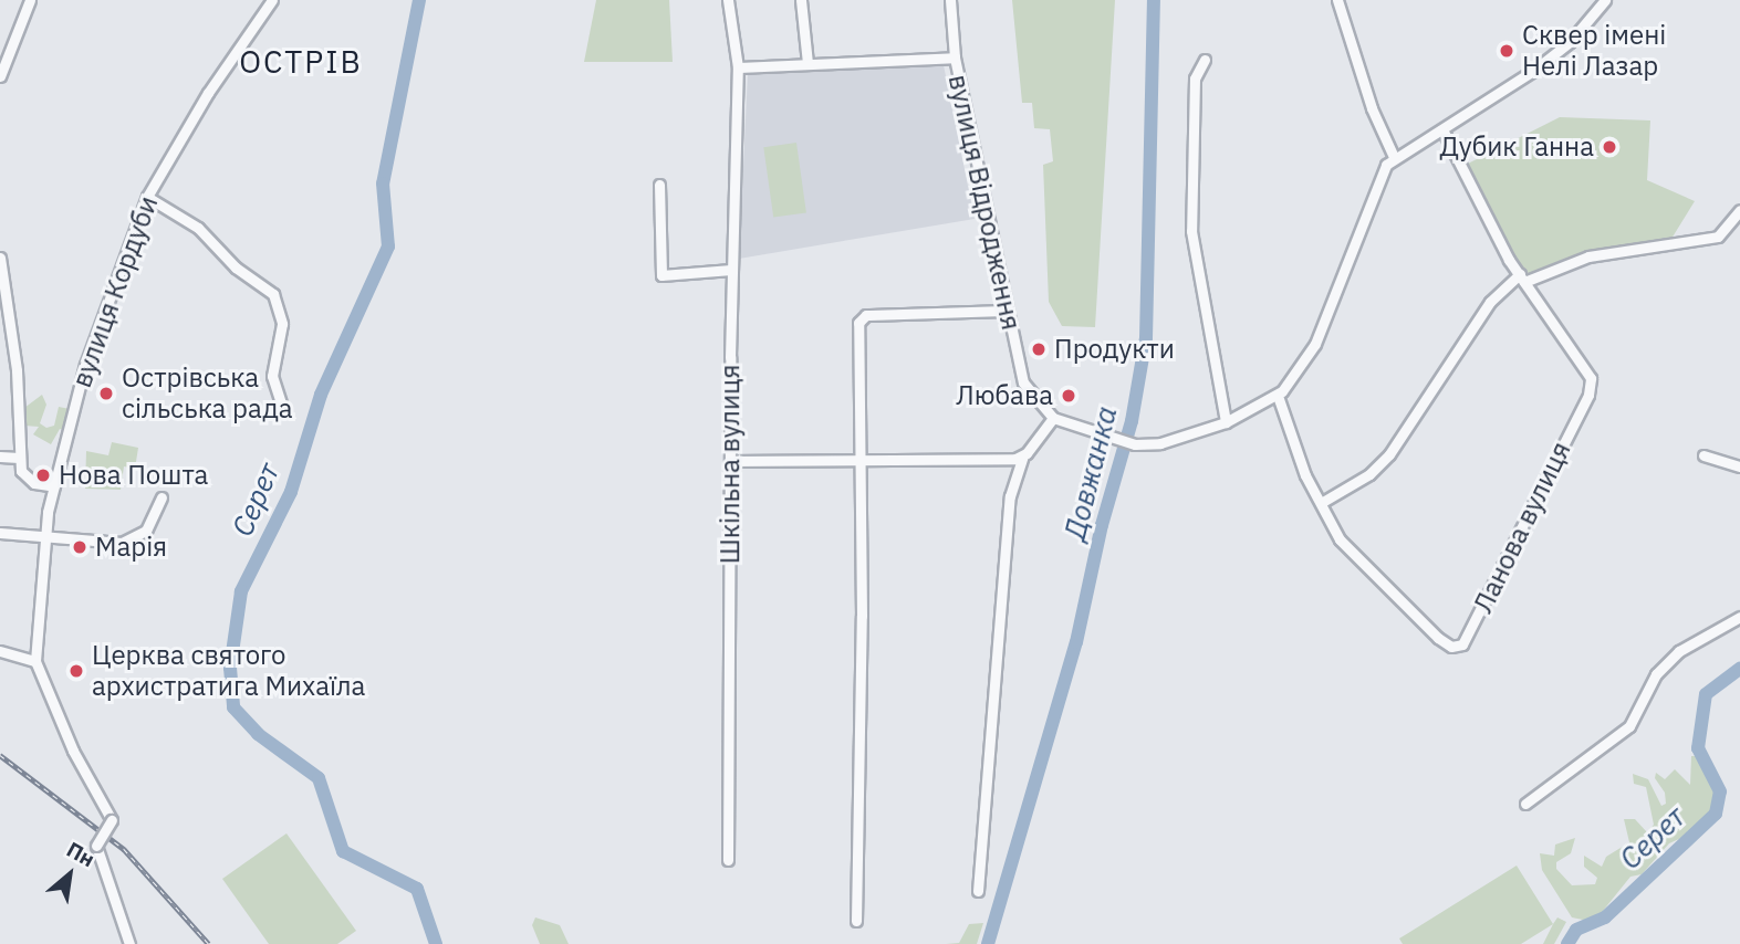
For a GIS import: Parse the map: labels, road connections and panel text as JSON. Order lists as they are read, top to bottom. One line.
{"streets":{"street":["вулиця Відродження","вулиця Кордуби","Шкільна вулиця","Ланова вулиця"]},"districts":["ОСТРІВ"],"water":["Довжанка","Серет"],"places":["Сквер імені Нелі Лазар","Дубик Ганна","Продукти","Острівська сільська рада","Любава","Нова Пошта","Марія","Церква святого архистратига Михаїла"],"north":"top right"}
